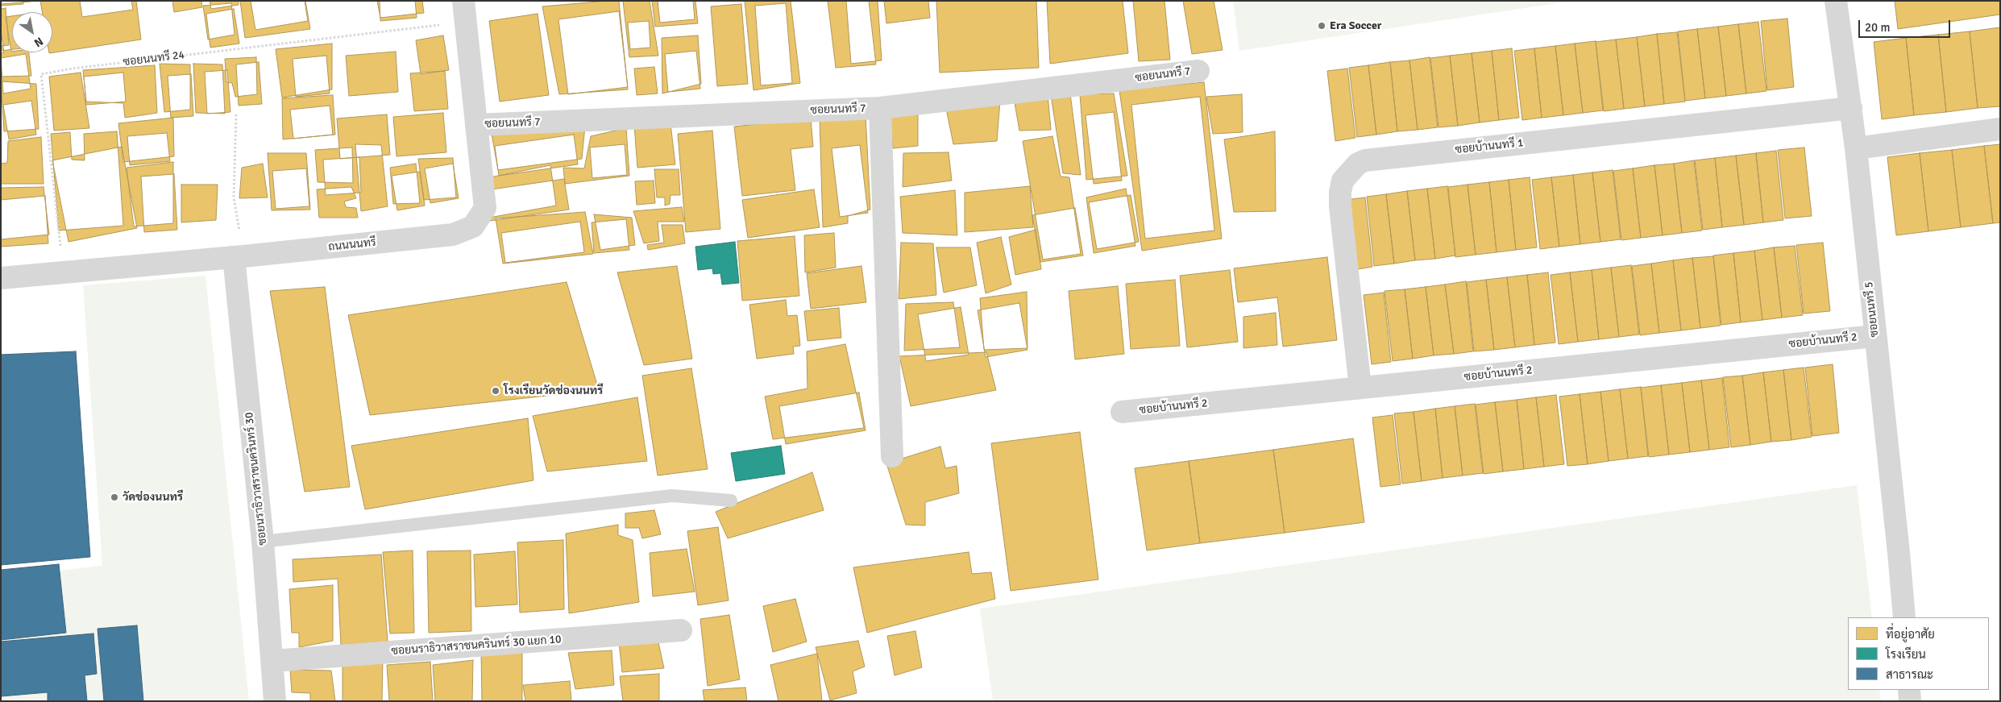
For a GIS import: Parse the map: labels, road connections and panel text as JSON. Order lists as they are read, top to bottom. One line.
{"streets":{"street":["ซอยนนทรี 7","ซอยบ้านนทรี 1","ถนนนนทรี","ซอยนนทรี 5","ซอยบ้านนทรี 2","ซอยนราธิวาสราชนครินทร์ 30","ซอยนราธิวาสราชนครินทร์ 30 แยก 10"],"path":["ซอยนนทรี 24"]},"crossings":[["ซอยนนทรี 24","ถนนนนทรี"],["ซอยนนทรี 7","ถนนนนทรี"],["ซอยบ้านนทรี 1","ซอยนนทรี 5"],["ซอยบ้านนทรี 1","ซอยบ้านนทรี 2"],["ถนนนนทรี","ซอยนราธิวาสราชนครินทร์ 30"],["ซอยนนทรี 5","ซอยบ้านนทรี 2"],["ซอยนราธิวาสราชนครินทร์ 30","ซอยนราธิวาสราชนครินทร์ 30 แยก 10"]],"places":["Era Soccer","โรงเรียนวัดช่องนนทรี","วัดช่องนนทรี"],"legend":["ที่อยู่อาศัย","โรงเรียน","สาธารณะ"],"scale_bar":"20 m","north":"bottom right"}
